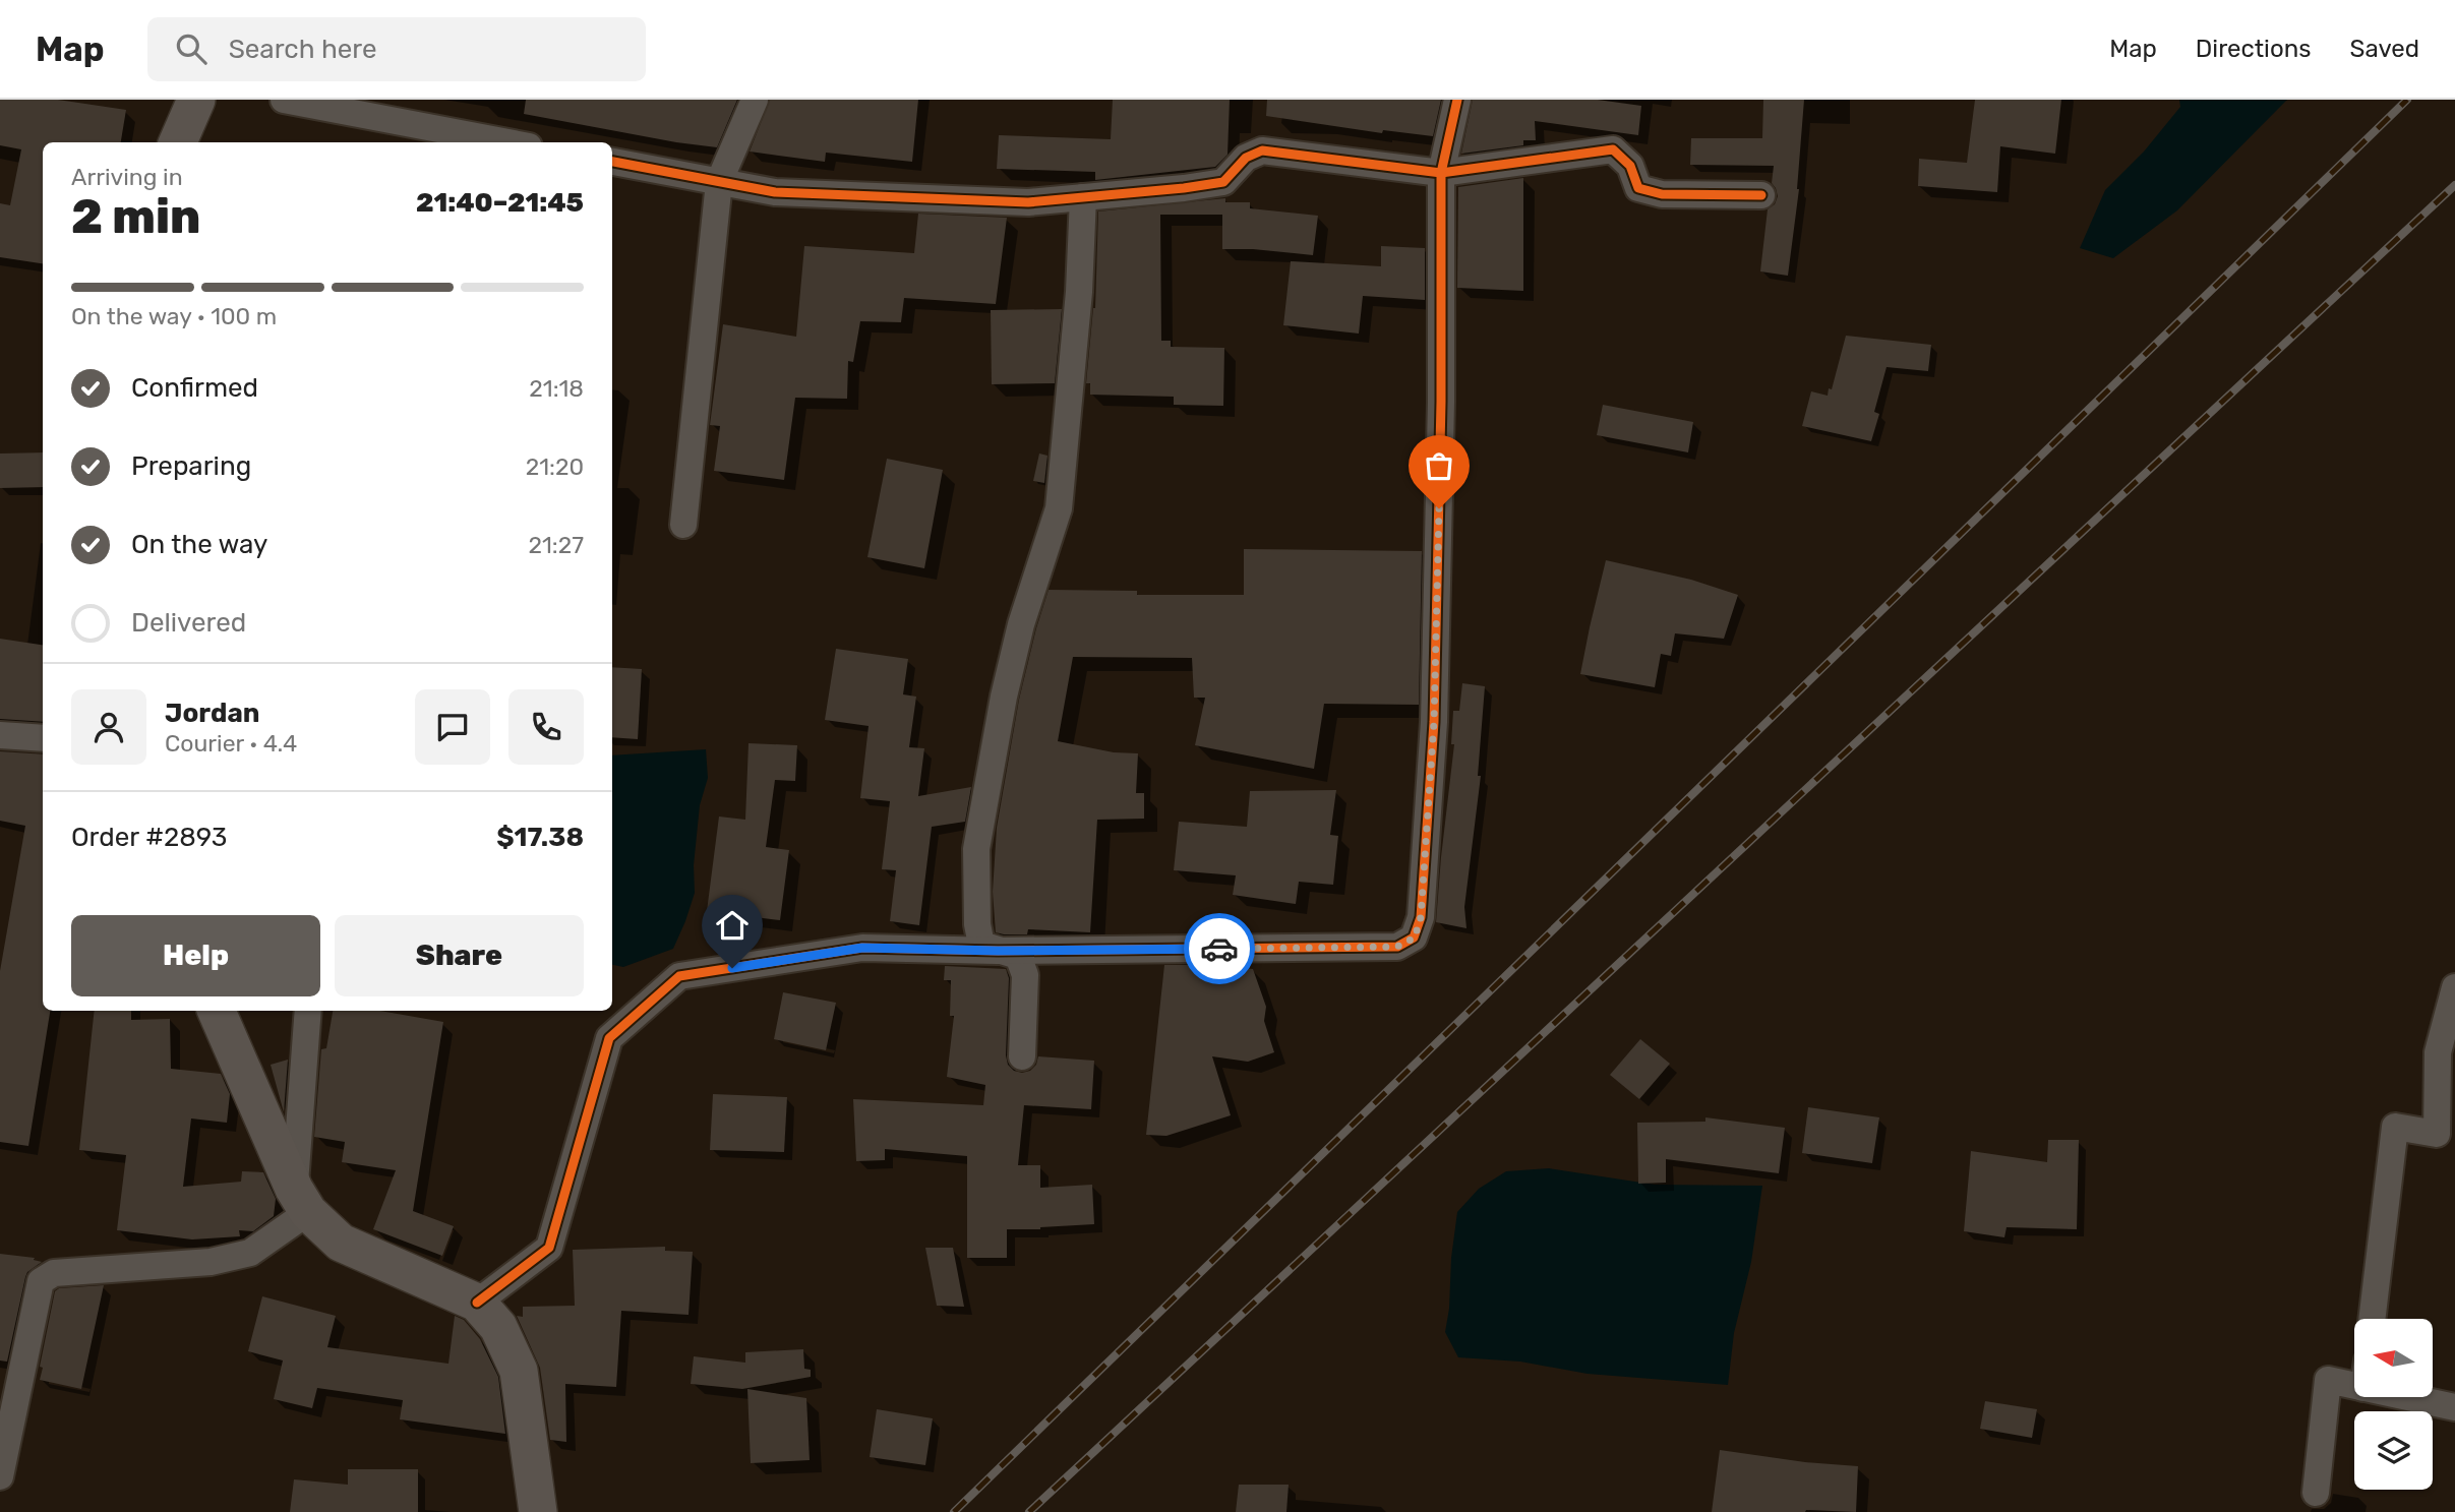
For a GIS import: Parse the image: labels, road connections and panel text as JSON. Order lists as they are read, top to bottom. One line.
{"north":"left","page":{"header":"Map","search":"Search here","nav":["Map","Directions","Saved"],"heading":["2 min","Arriving in","21:40–21:45"],"panel":["Jordan","Courier · 4.4","Order #2893","$17.38"],"bar":"On the way · 100 m","list":[["Confirmed","21:18"],["Preparing","21:20"],["On the way","21:27"],"Delivered"],"buttons":["Help","Share"]}}
